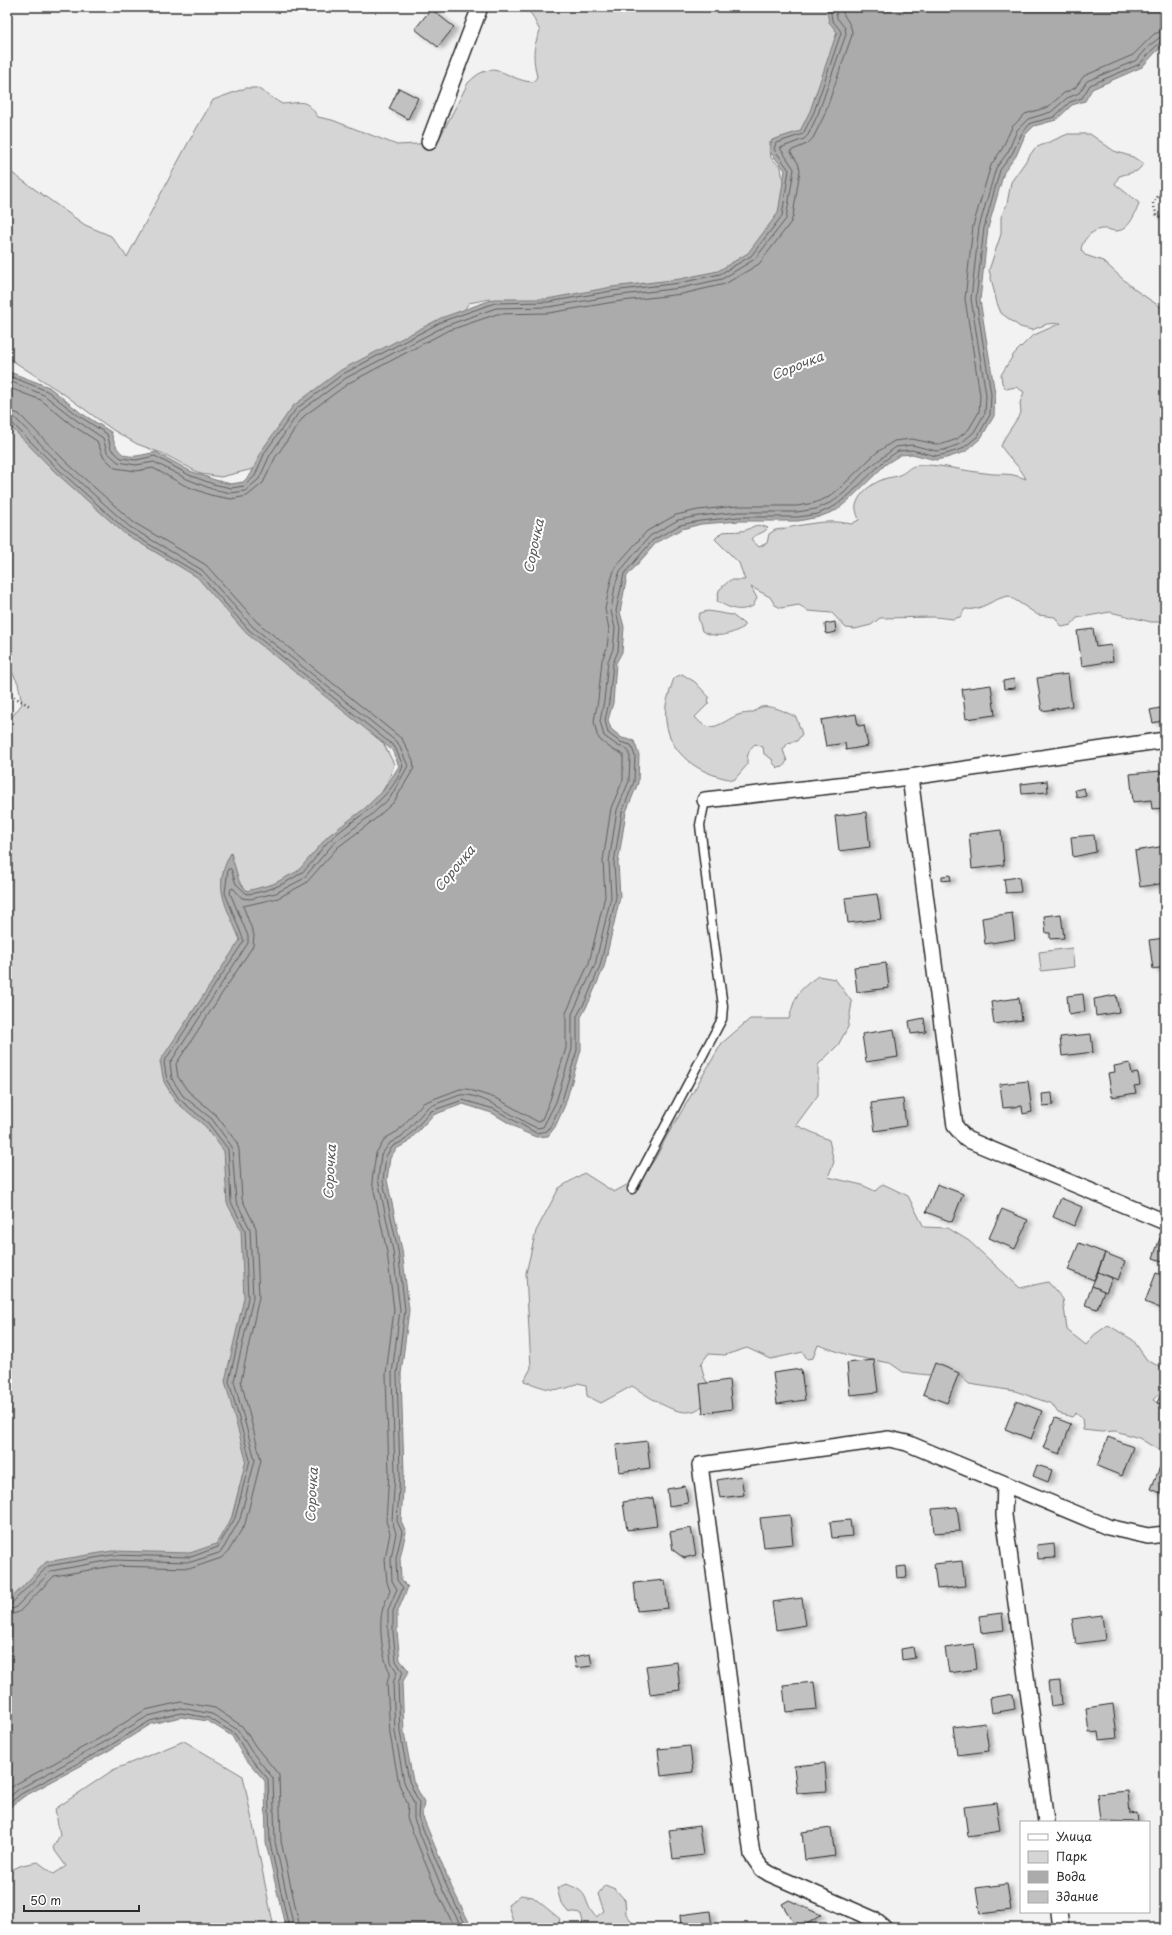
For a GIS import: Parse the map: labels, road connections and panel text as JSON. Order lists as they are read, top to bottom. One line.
{"water":["Сорочка"],"legend":["Улица","Парк","Вода","Здание"],"scale_bar":"50 m"}
